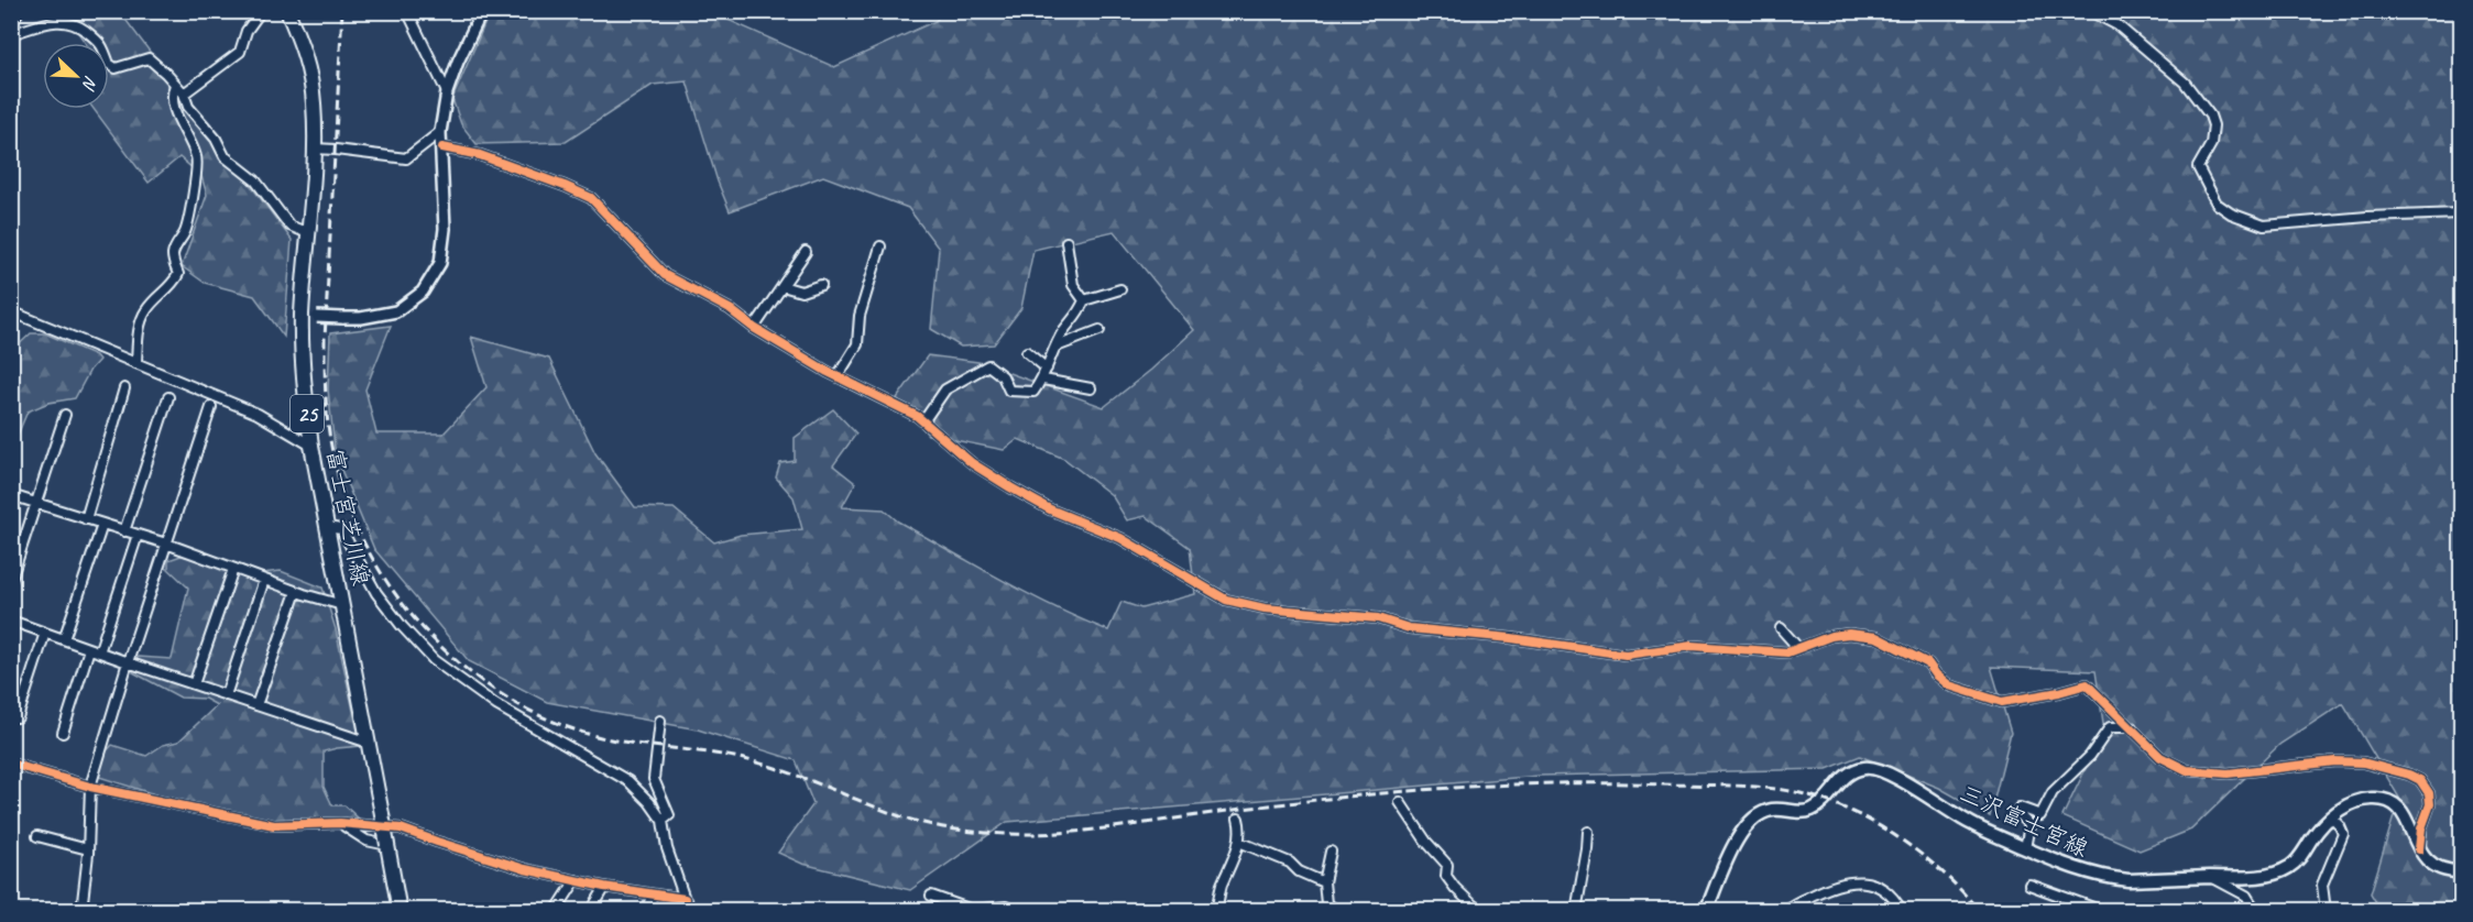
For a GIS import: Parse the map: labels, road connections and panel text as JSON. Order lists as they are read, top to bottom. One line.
{"streets":{"main road":["25","富士宮芝川線","三沢富士宮線"]},"north":"bottom right"}
